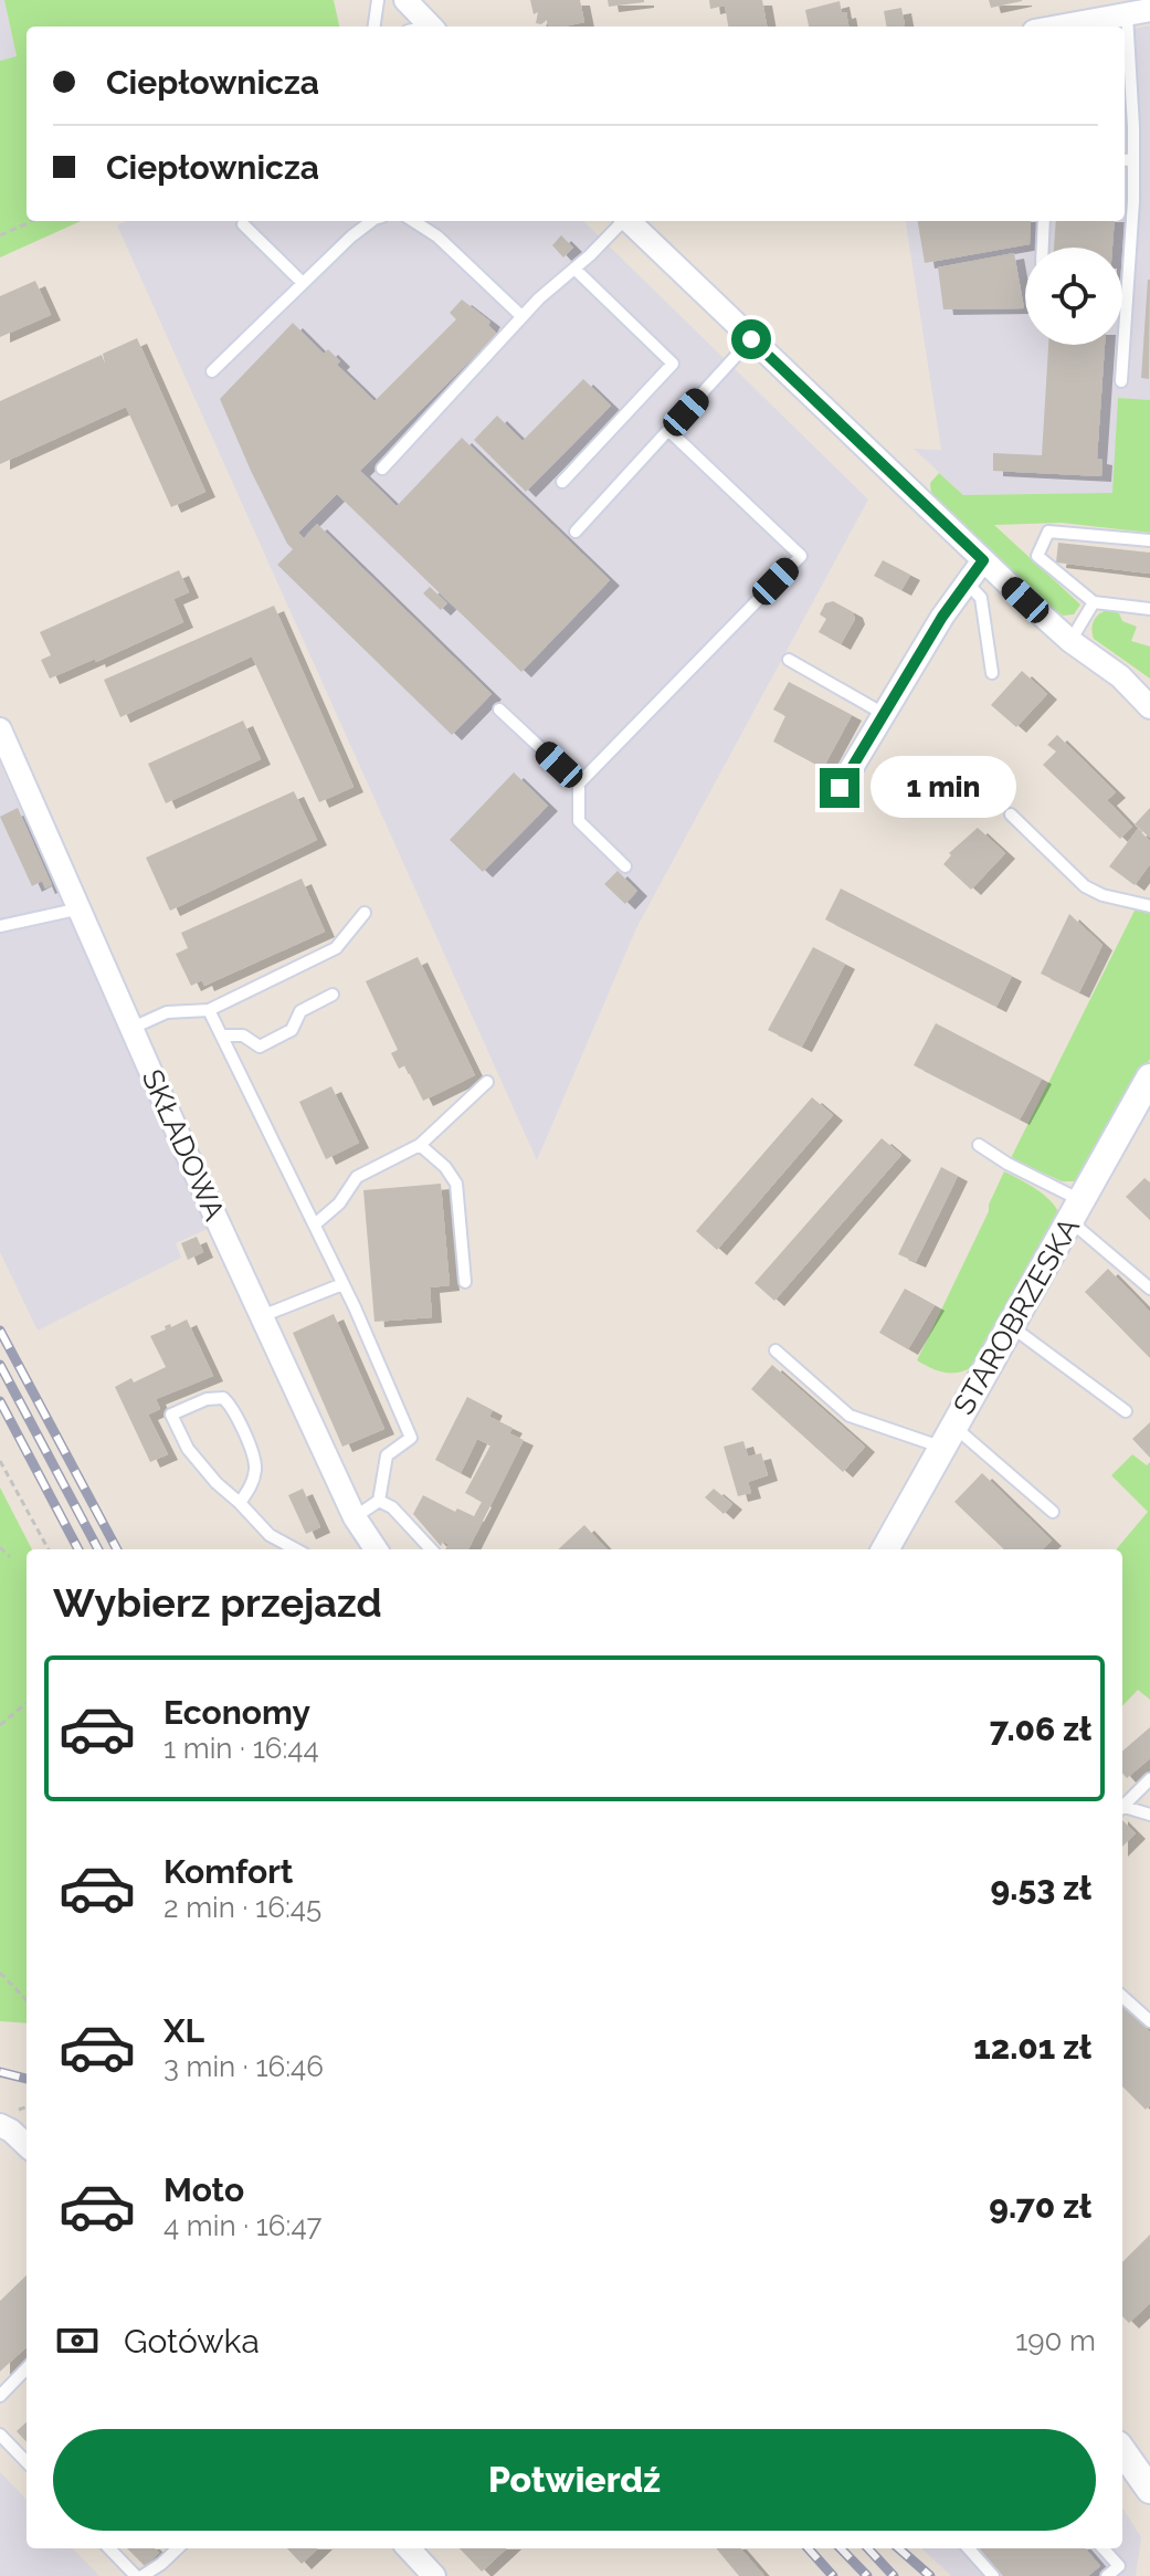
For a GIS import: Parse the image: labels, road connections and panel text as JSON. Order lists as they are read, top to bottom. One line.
{"streets":{"street":["SKŁADOWA","STAROBRZESKA"]},"page":{"banner":["Ciepłownicza","Ciepłownicza"],"bubble":"1 min","heading":"Wybierz przejazd","list":[{"name":"Economy","note":"1 min · 16:44","value":"7.06 zł"},{"name":"Komfort","note":"2 min · 16:45","value":"9.53 zł"},{"name":"XL","note":"3 min · 16:46","value":"12.01 zł"},{"name":"Moto","note":"4 min · 16:47","value":"9.70 zł"}],"pay":["Gotówka","190 m"],"buttons":"Potwierdź"}}
